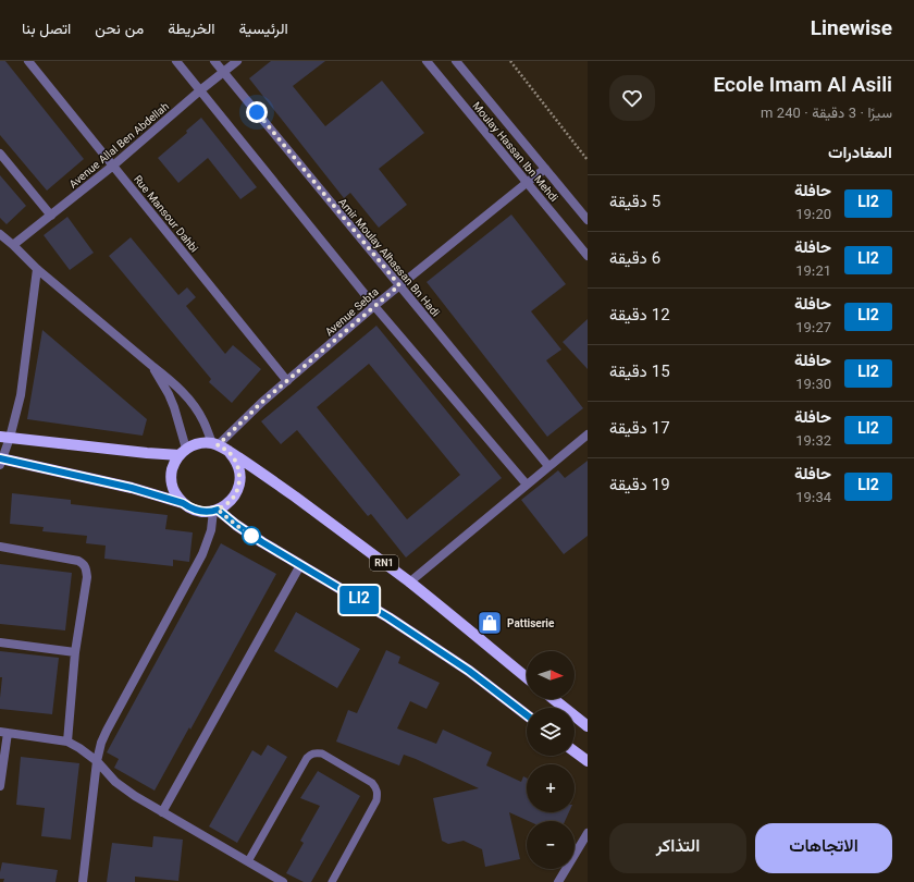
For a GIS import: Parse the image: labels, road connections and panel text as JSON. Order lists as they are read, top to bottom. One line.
{"streets":{"main road":["RN1"],"street":["Avenue Allal Ben Abdellah","Moulay Hassan Ibn Mehdi","Rue Mansour Dahbi","Amir Moulay Alhassan Bn Hadi","Avenue Sebta"]},"crossings":[["Avenue Allal Ben Abdellah","Rue Mansour Dahbi"],["Avenue Allal Ben Abdellah","Amir Moulay Alhassan Bn Hadi"],["Moulay Hassan Ibn Mehdi","Avenue Sebta"],["Rue Mansour Dahbi","Avenue Sebta"],["Amir Moulay Alhassan Bn Hadi","Avenue Sebta"],["Avenue Sebta","RN1"]],"places":{"shop":["Pattiserie"]},"lines":["bus line LI2"],"north":"right","page":{"header":"Linewise","nav":["الرئيسية","الخريطة","من نحن","اتصل بنا"],"heading":[["Ecole Imam Al Asili","سيرًا · 3 دقيقة · 240 m"],"المغادرات"],"on_map":"LI2","list":[{"mark":"LI2","name":"حافلة","note":"19:20","value":"5 دقيقة"},{"mark":"LI2","name":"حافلة","note":"19:21","value":"6 دقيقة"},{"mark":"LI2","name":"حافلة","note":"19:27","value":"12 دقيقة"},{"mark":"LI2","name":"حافلة","note":"19:30","value":"15 دقيقة"},{"mark":"LI2","name":"حافلة","note":"19:32","value":"17 دقيقة"},{"mark":"LI2","name":"حافلة","note":"19:34","value":"19 دقيقة"}],"map_buttons":["+","−"],"buttons":["الاتجاهات","التذاكر"]}}
